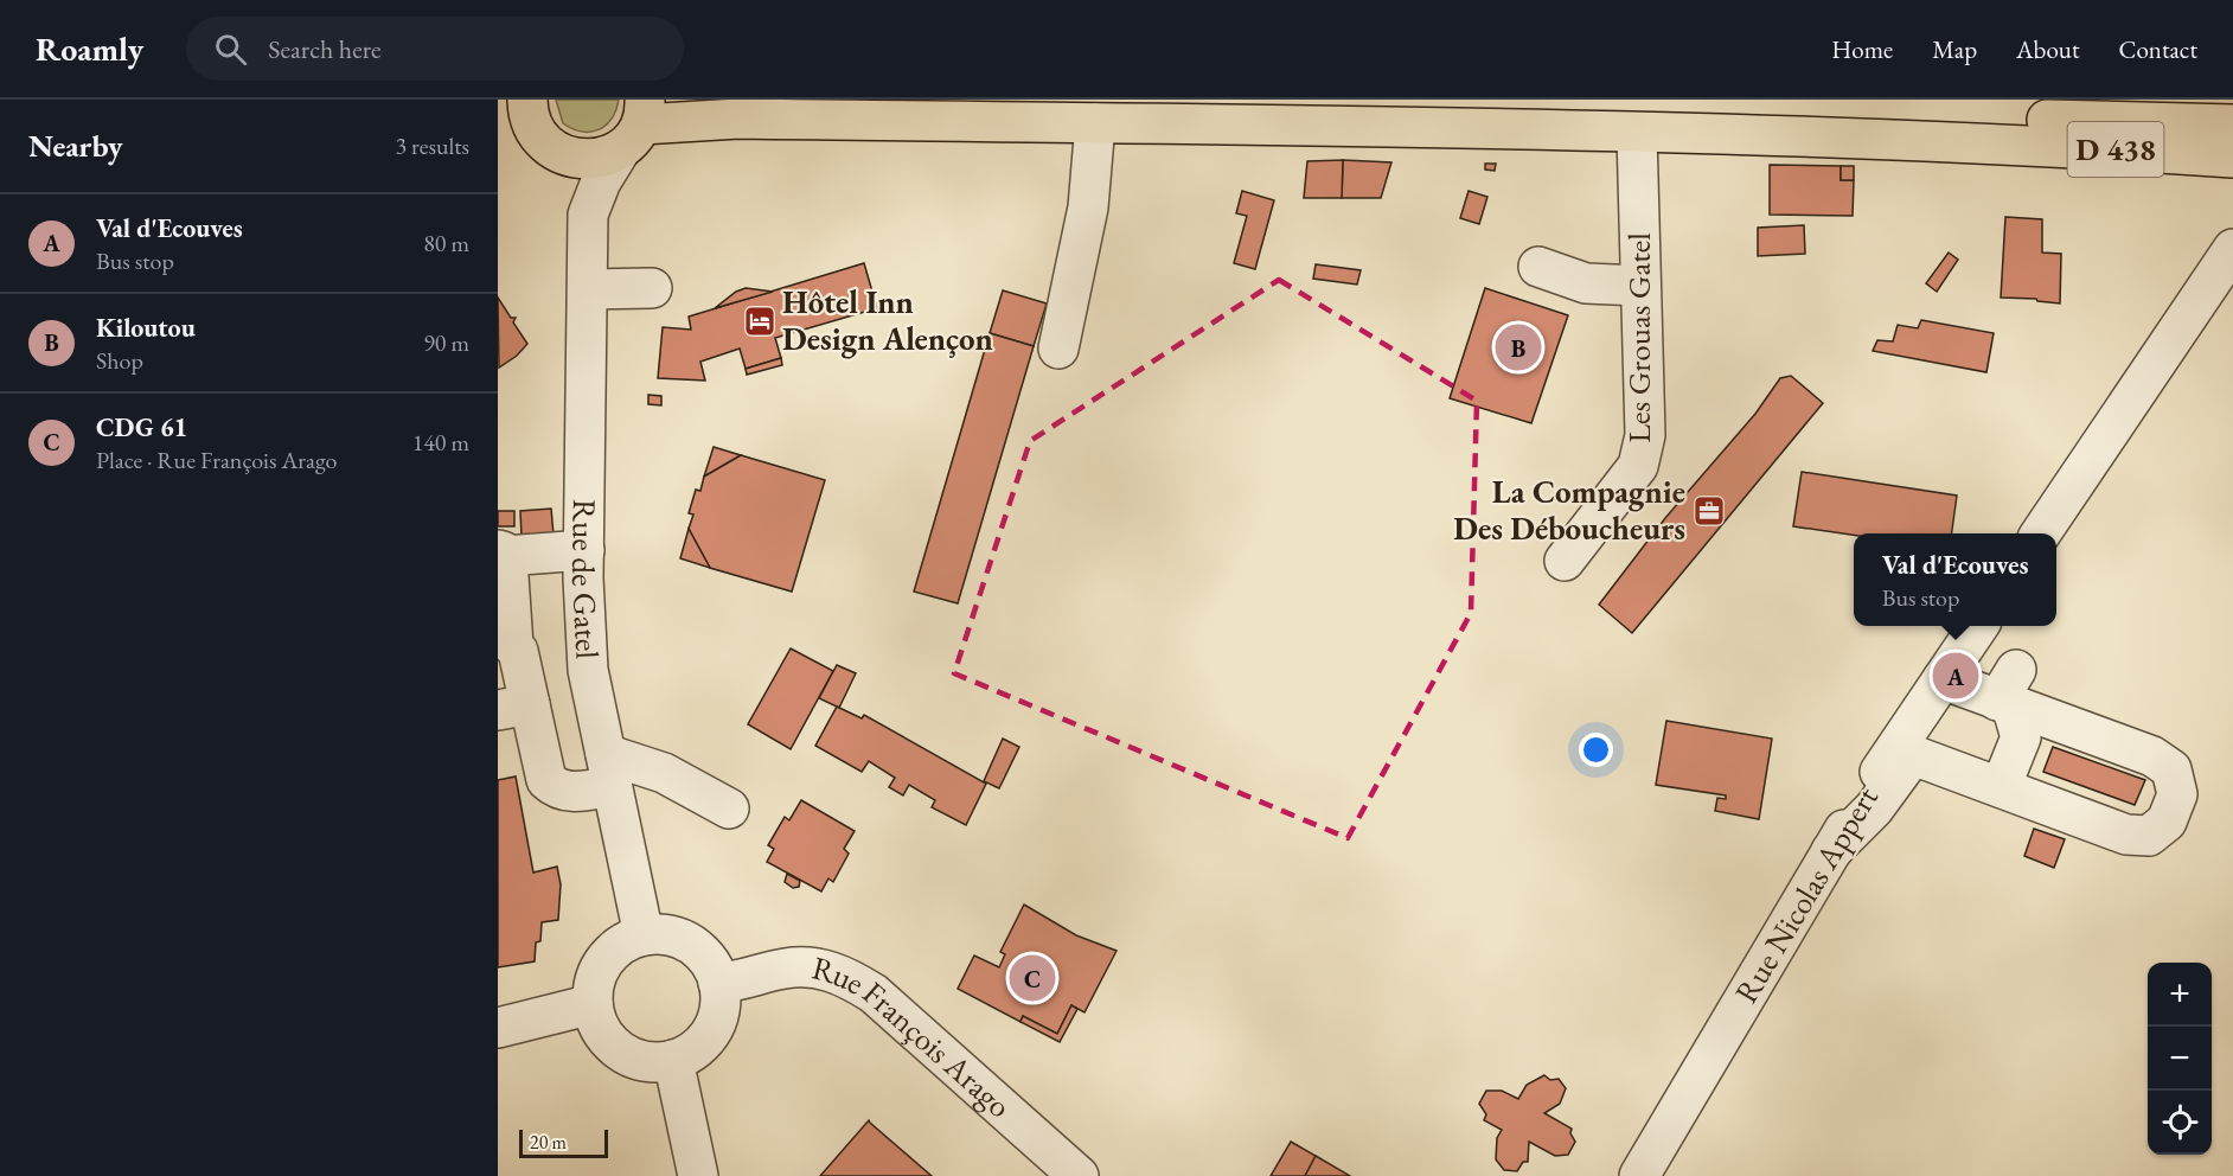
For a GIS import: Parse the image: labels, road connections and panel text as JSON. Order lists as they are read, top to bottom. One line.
{"streets":{"main road":["D 438"],"street":["Les Grouas Gatel","Rue de Gatel","Rue Nicolas Appert","Rue François Arago"]},"crossings":[["D 438","Les Grouas Gatel"],["D 438","Rue de Gatel"],["Rue de Gatel","Rue François Arago"]],"places":{"hotel":["Hôtel Inn Design Alençon"],"office":["La Compagnie Des Déboucheurs"]},"scale_bar":"20 m","page":{"header":"Roamly","search":"Search here","nav":["Home","Map","About","Contact"],"heading":["Nearby","3 results"],"list":[{"mark":"A","name":"Val d'Ecouves","note":"Bus stop","value":"80 m"},{"mark":"B","name":"Kiloutou","note":"Shop","value":"90 m"},{"mark":"C","name":"CDG 61","note":"Place · Rue François Arago","value":"140 m"}],"pins":["B","A","C"],"popup":["Val d'Ecouves","Bus stop"],"map_buttons":["+","−"],"scale":"20 m"}}
